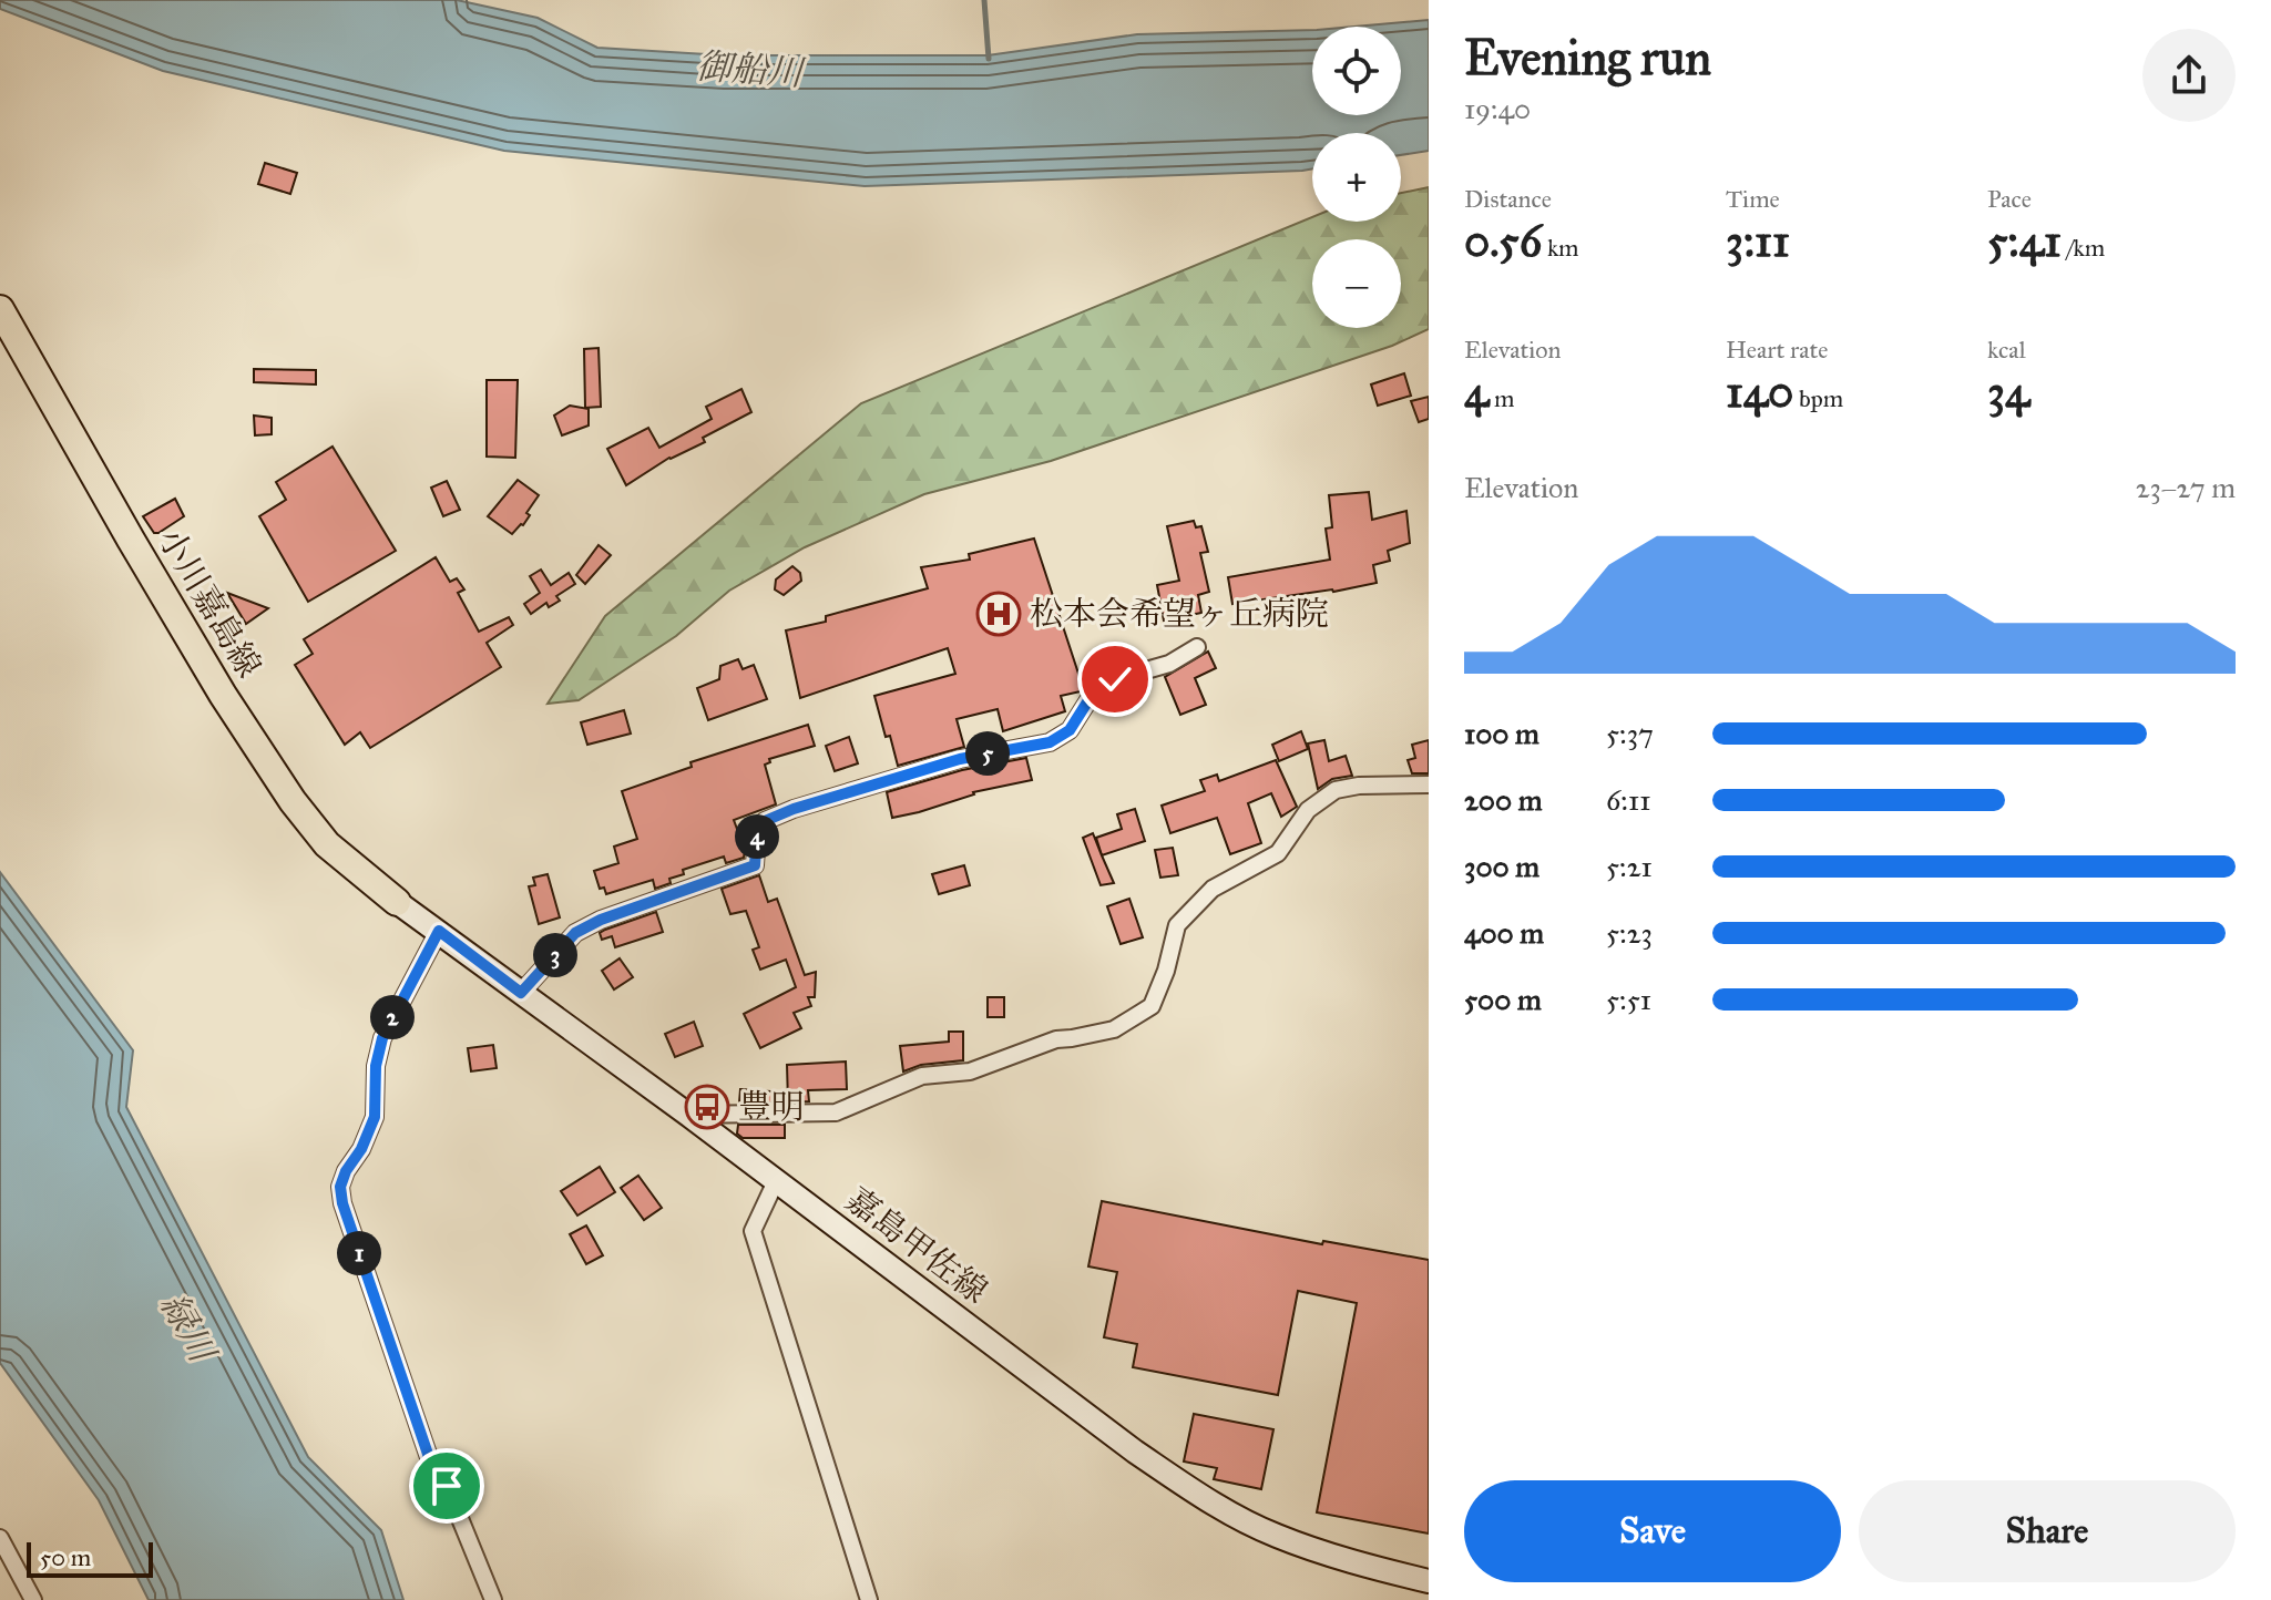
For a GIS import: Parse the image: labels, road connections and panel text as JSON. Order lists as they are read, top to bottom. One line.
{"streets":{"main road":["小川嘉島線","嘉島甲佐線"]},"crossings":[["小川嘉島線","嘉島甲佐線"]],"water":["御船川","緑川"],"places":{"hospital":["松本会希望ヶ丘病院"],"bus stop":["豊明"]},"scale_bar":"50 m","page":{"heading":["Evening run","19:40"],"map_buttons":["+","−"],"stats":[["Distance","0.56 km"],["Time","3:11"],["Pace","5:41 /km"],["Elevation","4 m"],["Heart rate","140 bpm"],["kcal","34"]],"chart":["Elevation","23–27 m"],"list":[{"name":"100 m","note":"5:37"},{"name":"200 m","note":"6:11"},{"name":"300 m","note":"5:21"},{"name":"400 m","note":"5:23"},{"name":"500 m","note":"5:51"}],"pins":["5","4","3","2","1"],"buttons":["Save","Share"],"scale":"50 m"}}
